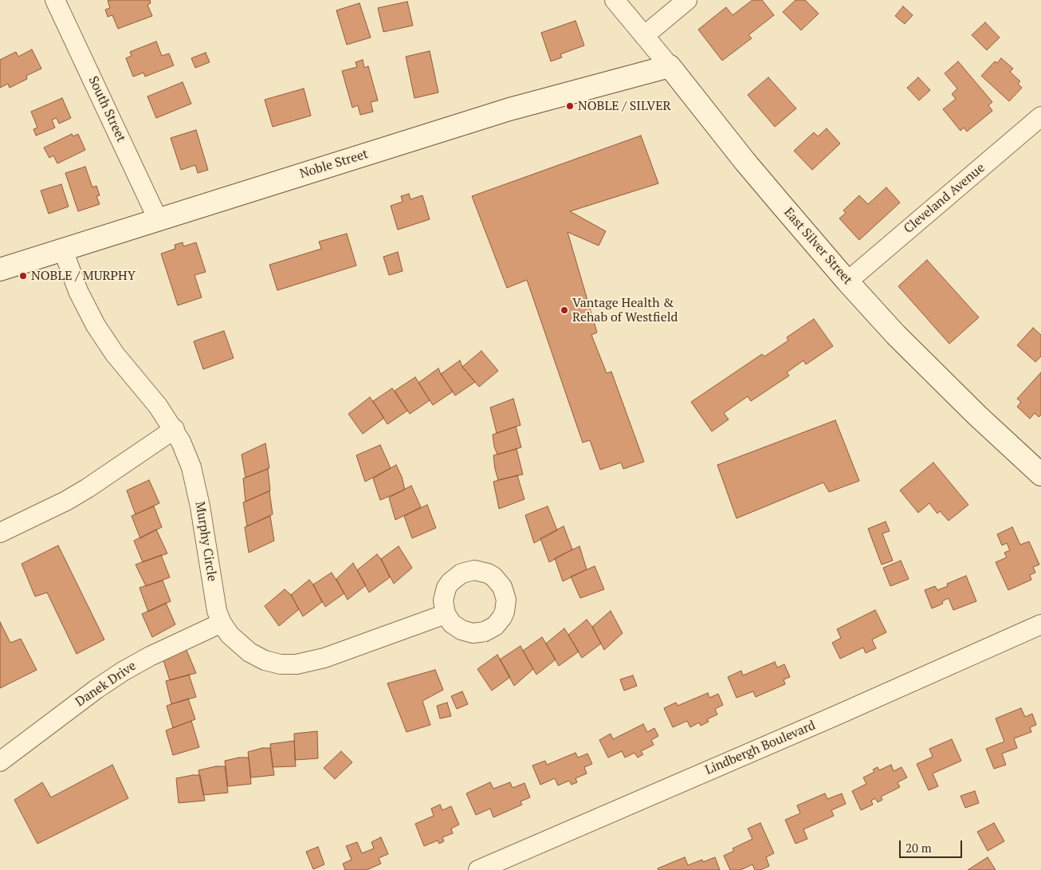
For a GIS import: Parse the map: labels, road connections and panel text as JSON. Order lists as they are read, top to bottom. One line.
{"streets":{"main road":["Noble Street","East Silver Street"],"street":["South Street","Cleveland Avenue","Murphy Circle","Danek Drive","Lindbergh Boulevard"]},"crossings":[["South Street","Noble Street"],["Noble Street","East Silver Street"],["Noble Street","Murphy Circle"],["Cleveland Avenue","East Silver Street"],["Murphy Circle","Danek Drive"]],"places":["NOBLE / SILVER","NOBLE / MURPHY","Vantage Health & Rehab of Westfield"],"scale_bar":"20 m"}
